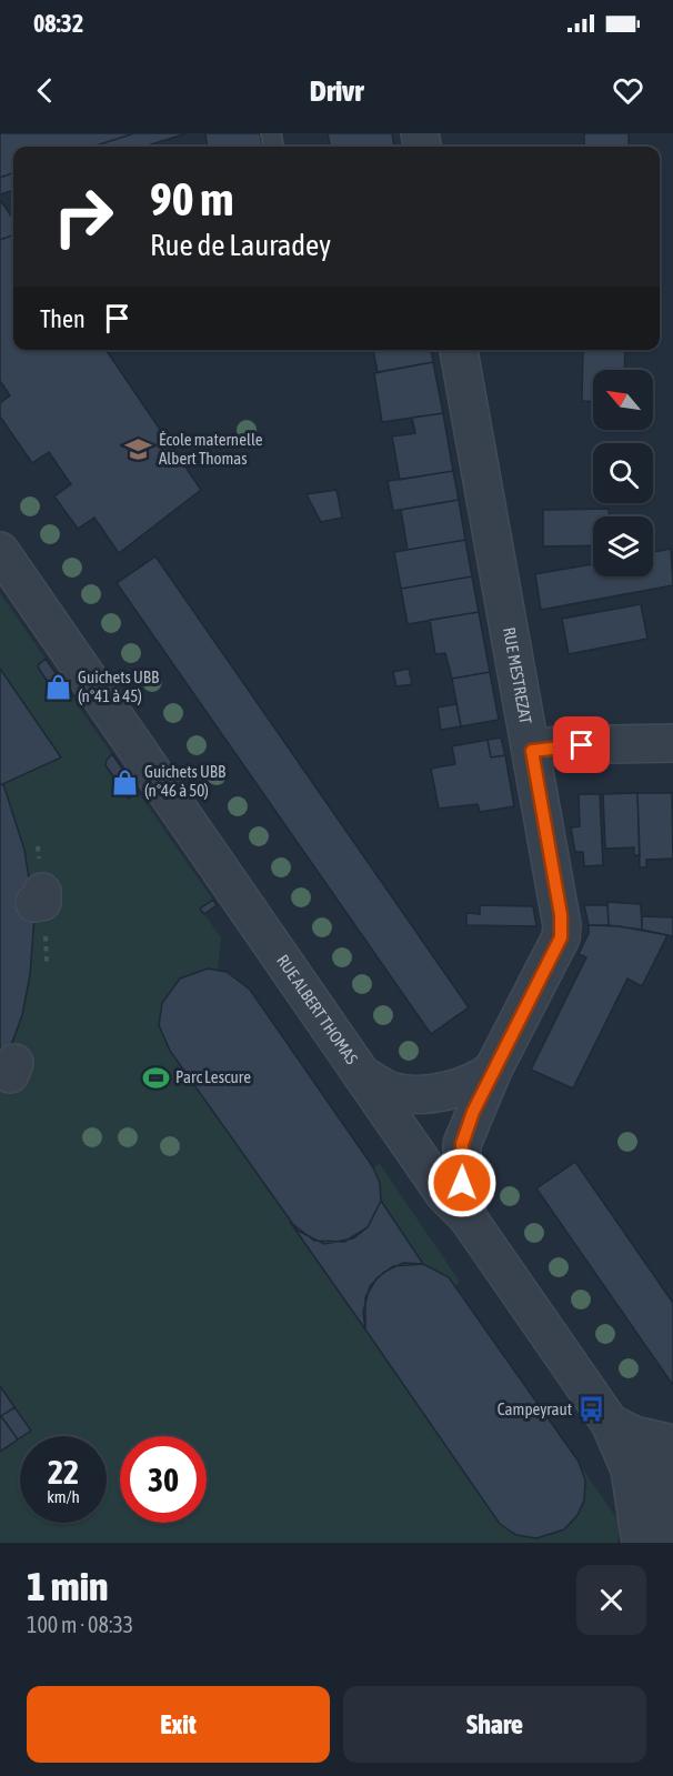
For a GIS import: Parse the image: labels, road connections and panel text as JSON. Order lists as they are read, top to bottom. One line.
{"streets":{"street":["RUE MESTREZAT","RUE ALBERT THOMAS"]},"crossings":[["RUE MESTREZAT","RUE ALBERT THOMAS"]],"places":{"school or university":["École maternelle Albert Thomas"],"shop":["Guichets UBB (n°41 à 45)","Guichets UBB (n°46 à 50)"],"sports":["Parc Lescure"],"bus stop":["Campeyraut"]},"north":"top left","page":{"status":"08:32","header":"Drivr","turn":["90 m","Rue de Lauradey"],"then":"Then","speed":"22 km/h","limit":"30","heading":["1 min","100 m · 08:33"],"buttons":["Exit","Share"]}}
